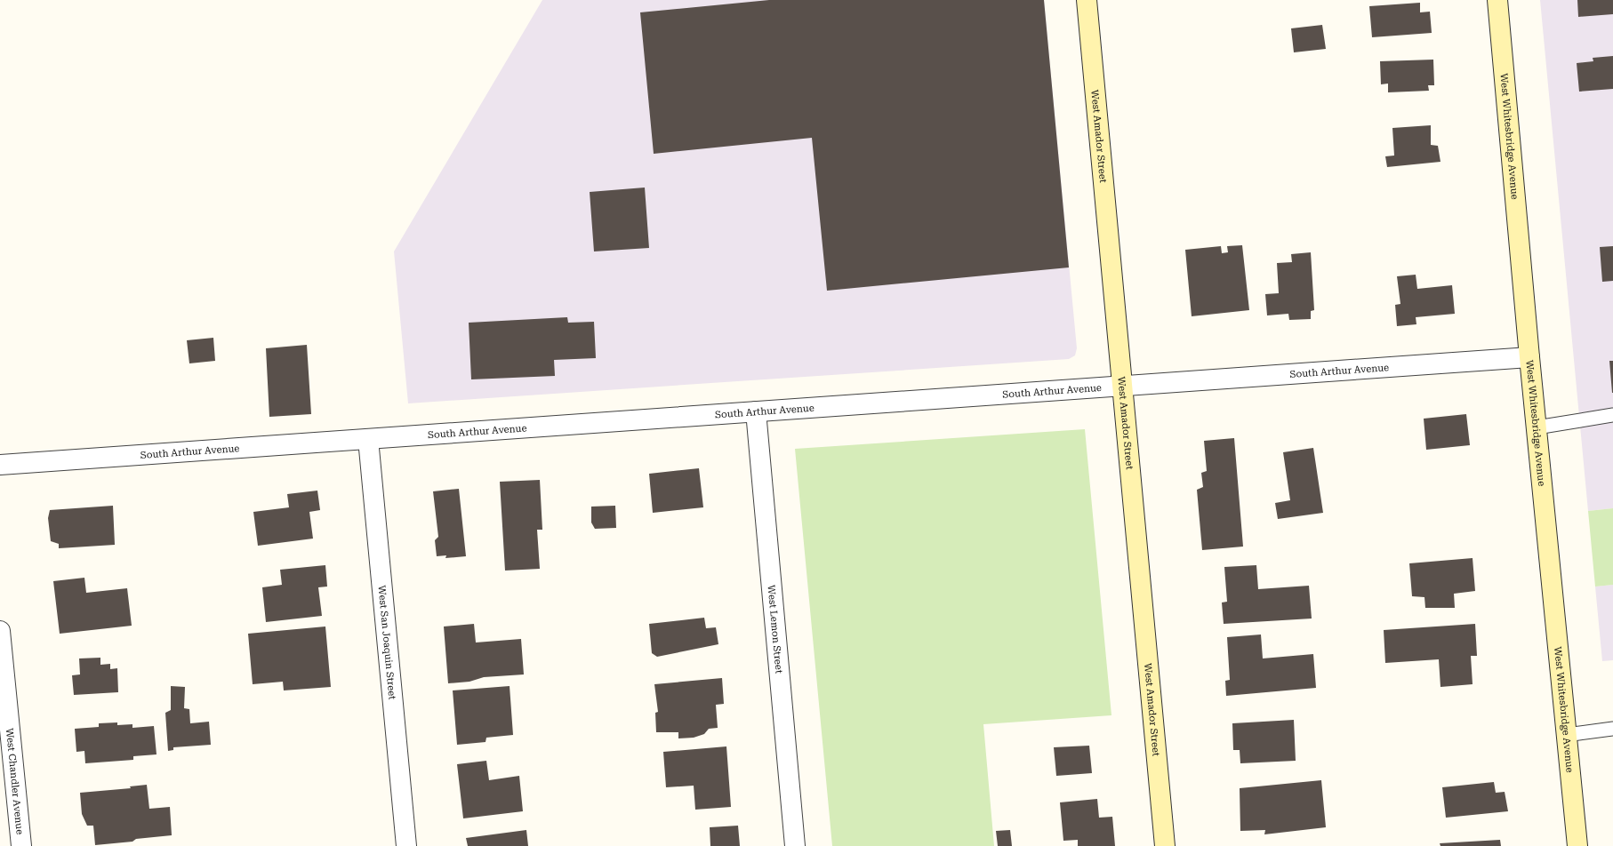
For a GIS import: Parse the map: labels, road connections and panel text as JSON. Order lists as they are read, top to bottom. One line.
{"streets":{"main road":["West Amador Street","West Whitesbridge Avenue"],"street":["South Arthur Avenue","West Lemon Street","West San Joaquin Street","West Chandler Avenue"]},"crossings":[["West Amador Street","South Arthur Avenue"],["West Whitesbridge Avenue","South Arthur Avenue"],["South Arthur Avenue","West Lemon Street"],["South Arthur Avenue","West San Joaquin Street"]]}
